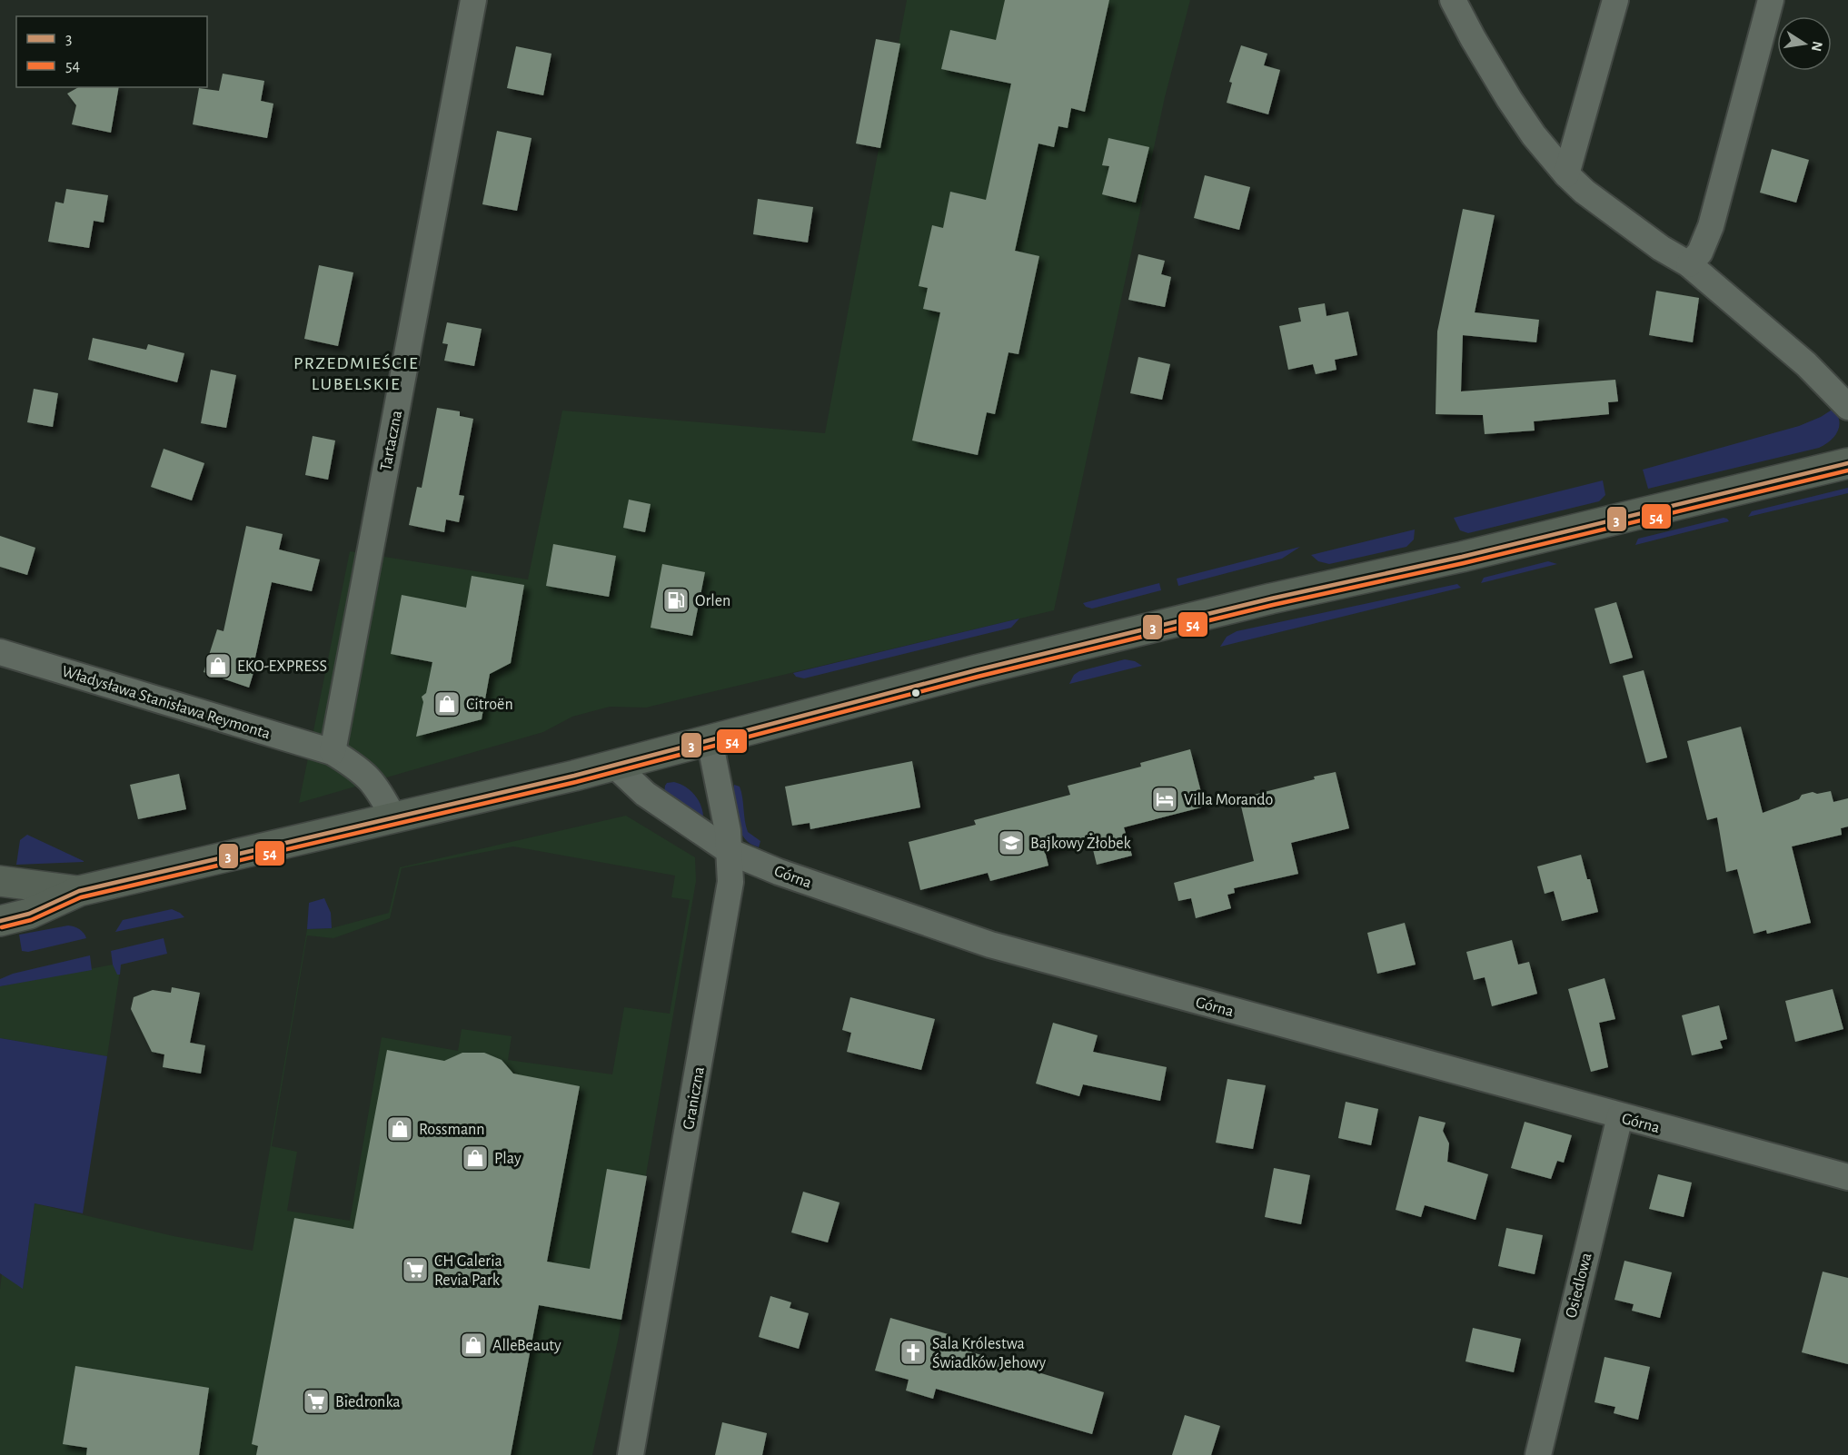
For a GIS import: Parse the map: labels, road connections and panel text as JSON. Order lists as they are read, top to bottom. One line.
{"streets":{"street":["Tartaczna","Władysława Stanisława Reymonta","Górna","Graniczna","Osiedlowa"]},"crossings":[["Tartaczna","Władysława Stanisława Reymonta"],["Górna","Graniczna"],["Górna","Osiedlowa"]],"districts":["PRZEDMIEŚCIE LUBELSKIE"],"places":{"fuel station":["Orlen"],"shop":["EKO-EXPRESS","Citroën","Rossmann","Play","AlleBeauty"],"hotel":["Villa Morando"],"school or university":["Bajkowy Żłobek"],"supermarket":["CH Galeria Revia Park","Biedronka"],"church":["Sala Królestwa Świadków Jehowy"]},"lines":["transit line 3","transit line 54"],"legend":["3","54"],"north":"right"}
